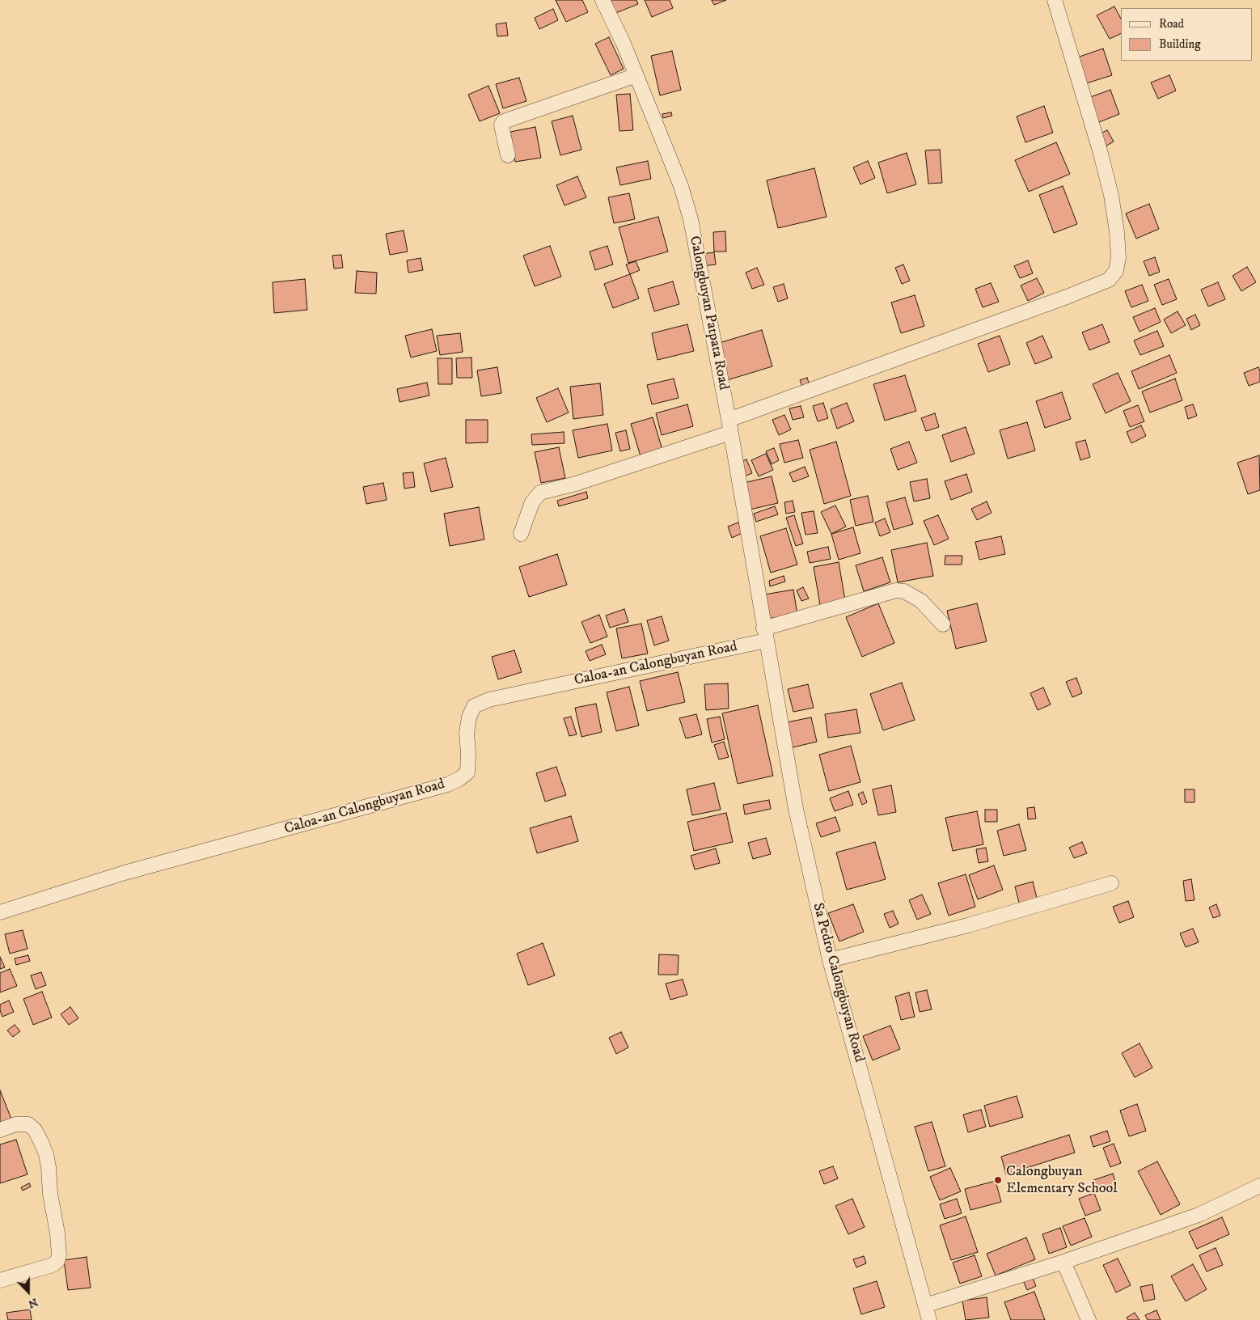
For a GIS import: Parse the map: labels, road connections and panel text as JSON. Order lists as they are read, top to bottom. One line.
{"streets":{"street":["Calongbuyan Patpata Road","Caloa-an Calongbuyan Road","Sa Pedro Calongbuyan Road"]},"crossings":[["Calongbuyan Patpata Road","Caloa-an Calongbuyan Road"],["Calongbuyan Patpata Road","Sa Pedro Calongbuyan Road"],["Caloa-an Calongbuyan Road","Sa Pedro Calongbuyan Road"]],"places":["Calongbuyan Elementary School"],"legend":["Road","Building"],"north":"bottom"}
